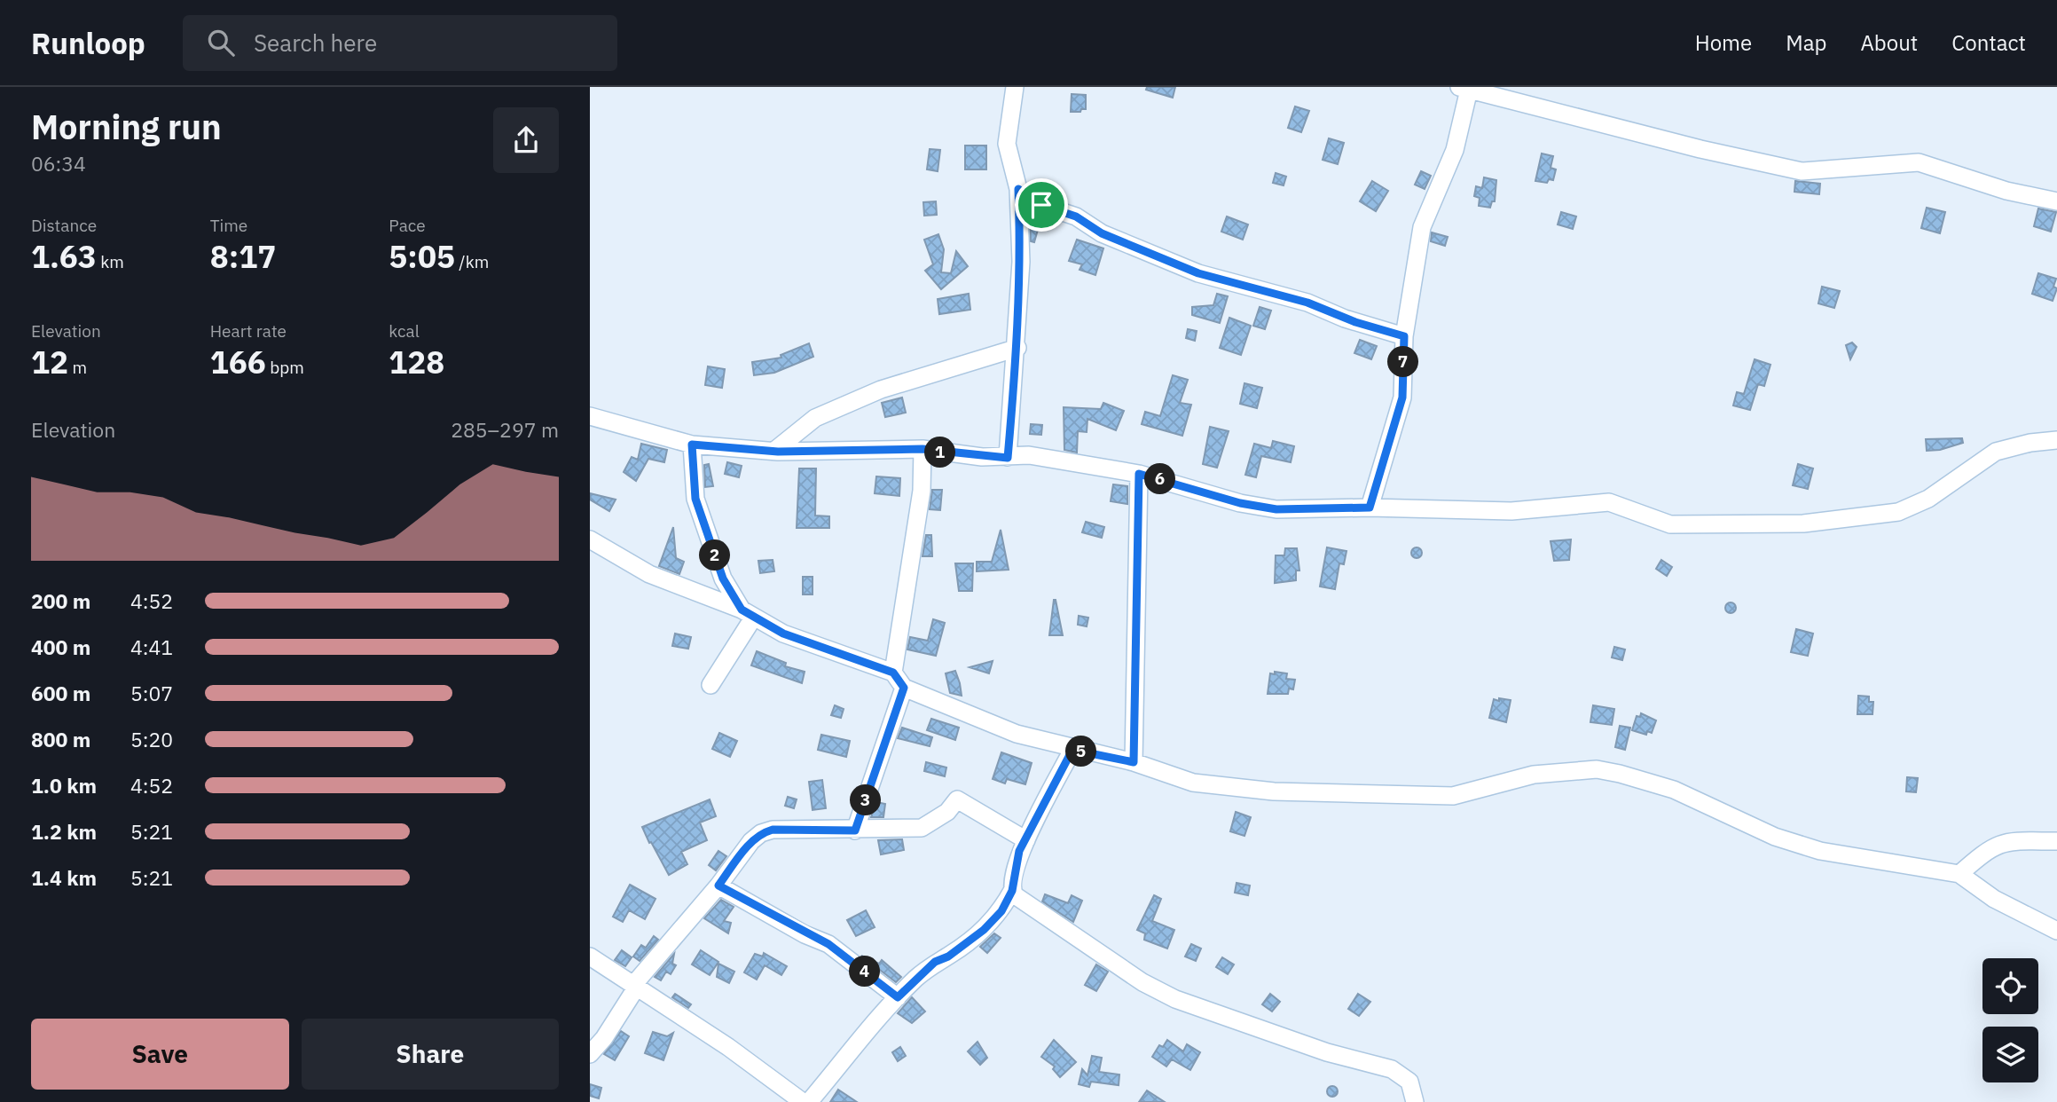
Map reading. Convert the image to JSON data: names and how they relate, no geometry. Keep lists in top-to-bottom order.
{
  "page": {
    "header": "Runloop",
    "search": "Search here",
    "nav": [
      "Home",
      "Map",
      "About",
      "Contact"
    ],
    "heading": ["Morning run", "06:34"],
    "stats": [
      ["Distance", "1.63 km"],
      ["Time", "8:17"],
      ["Pace", "5:05 /km"],
      ["Elevation", "12 m"],
      ["Heart rate", "166 bpm"],
      ["kcal", "128"]
    ],
    "pins": [
      "7",
      "1",
      "6",
      "2",
      "5",
      "3",
      "4"
    ],
    "chart": ["Elevation", "285–297 m"],
    "list": [
      {
        "name": "200 m",
        "note": "4:52"
      },
      {
        "name": "400 m",
        "note": "4:41"
      },
      {
        "name": "600 m",
        "note": "5:07"
      },
      {
        "name": "800 m",
        "note": "5:20"
      },
      {
        "name": "1.0 km",
        "note": "4:52"
      },
      {
        "name": "1.2 km",
        "note": "5:21"
      },
      {
        "name": "1.4 km",
        "note": "5:21"
      }
    ],
    "buttons": ["Save", "Share"]
  }
}
